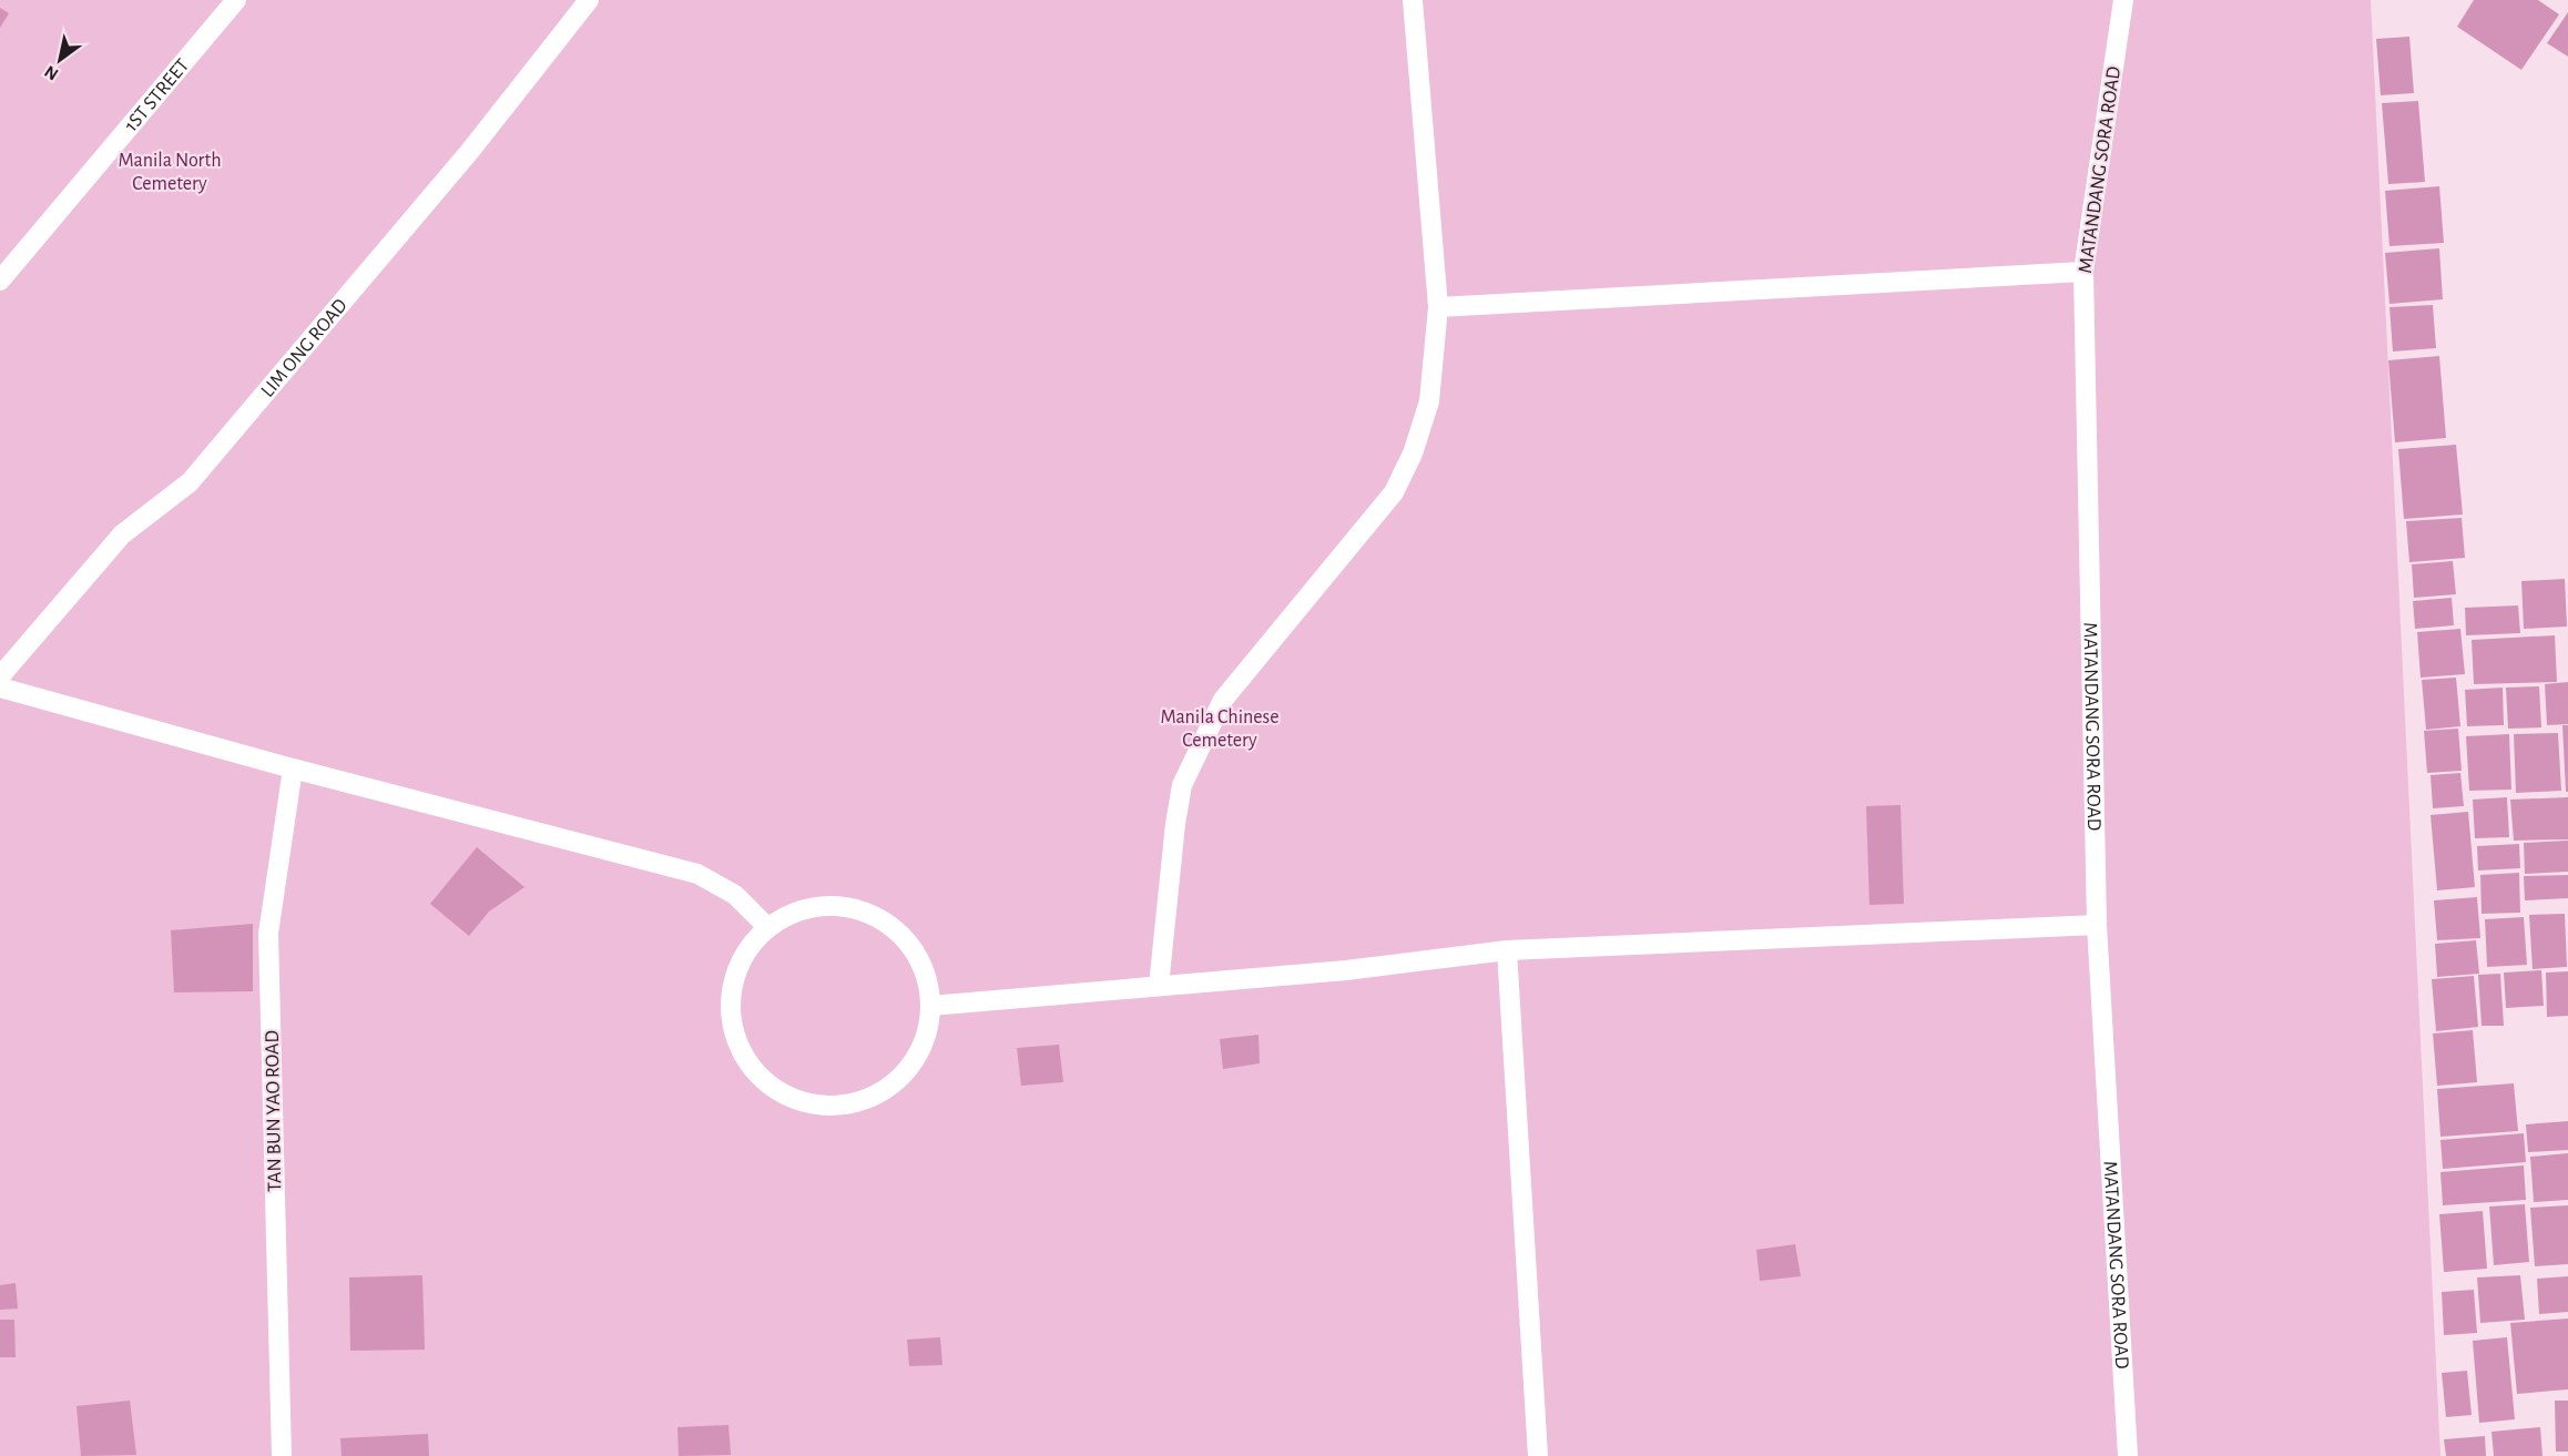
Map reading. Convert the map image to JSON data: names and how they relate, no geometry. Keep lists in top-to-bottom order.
{
  "streets": {
    "lane": [
      "1ST STREET",
      "MATANDANG SORA ROAD",
      "LIM ONG ROAD",
      "TAN BUN YAO ROAD"
    ]
  },
  "parks": ["Manila North Cemetery", "Manila Chinese Cemetery"],
  "north": "bottom left"
}
